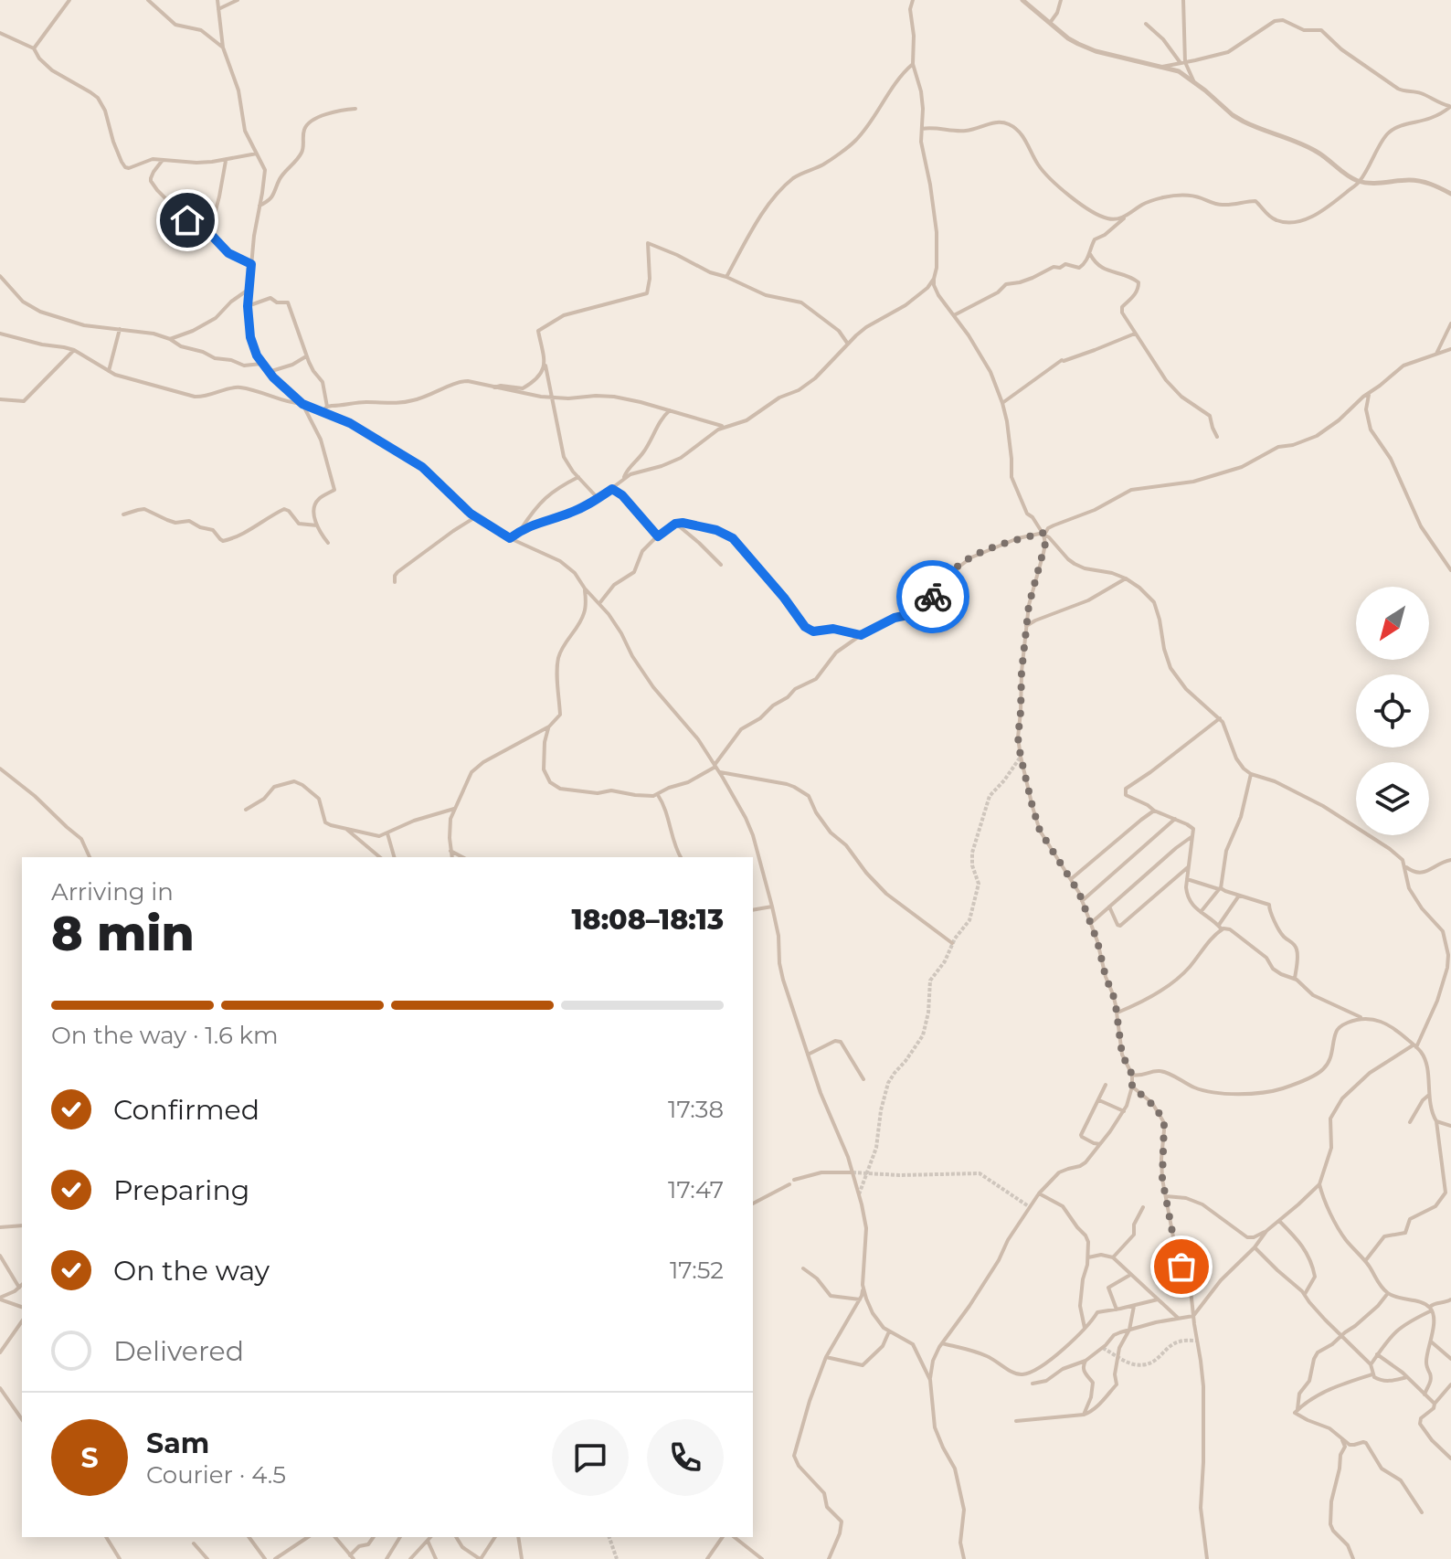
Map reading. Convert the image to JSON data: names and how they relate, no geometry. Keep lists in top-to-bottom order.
{
  "north": "bottom left",
  "page": {
    "heading": ["8 min", "Arriving in", "18:08–18:13"],
    "panel": ["Sam", "Courier · 4.5"],
    "bar": "On the way · 1.6 km",
    "list": [
      ["Confirmed", "17:38"],
      ["Preparing", "17:47"],
      ["On the way", "17:52"],
      "Delivered"
    ],
    "round": "S"
  }
}
